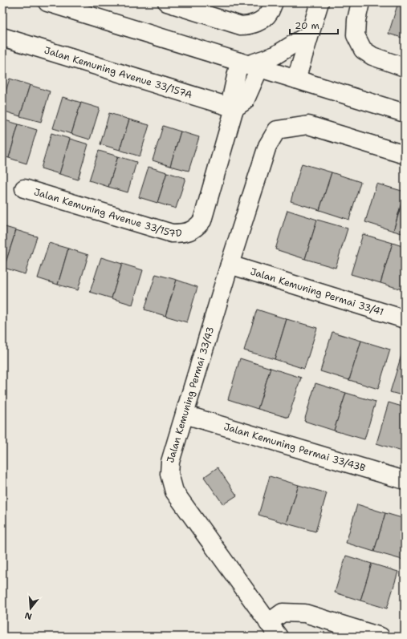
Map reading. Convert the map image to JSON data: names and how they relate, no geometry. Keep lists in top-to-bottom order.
{
  "streets": {
    "street": [
      "Jalan Kemuning Avenue 33/157A",
      "Jalan Kemuning Avenue 33/157D",
      "Jalan Kemuning Permai 33/41",
      "Jalan Kemuning Permai 33/43",
      "Jalan Kemuning Permai 33/43B"
    ]
  },
  "crossings": [
    ["Jalan Kemuning Avenue 33/157A", "Jalan Kemuning Avenue 33/157D"],
    ["Jalan Kemuning Permai 33/41", "Jalan Kemuning Permai 33/43"],
    ["Jalan Kemuning Permai 33/43", "Jalan Kemuning Permai 33/43B"]
  ],
  "scale_bar": "20 m",
  "north": "bottom"
}
